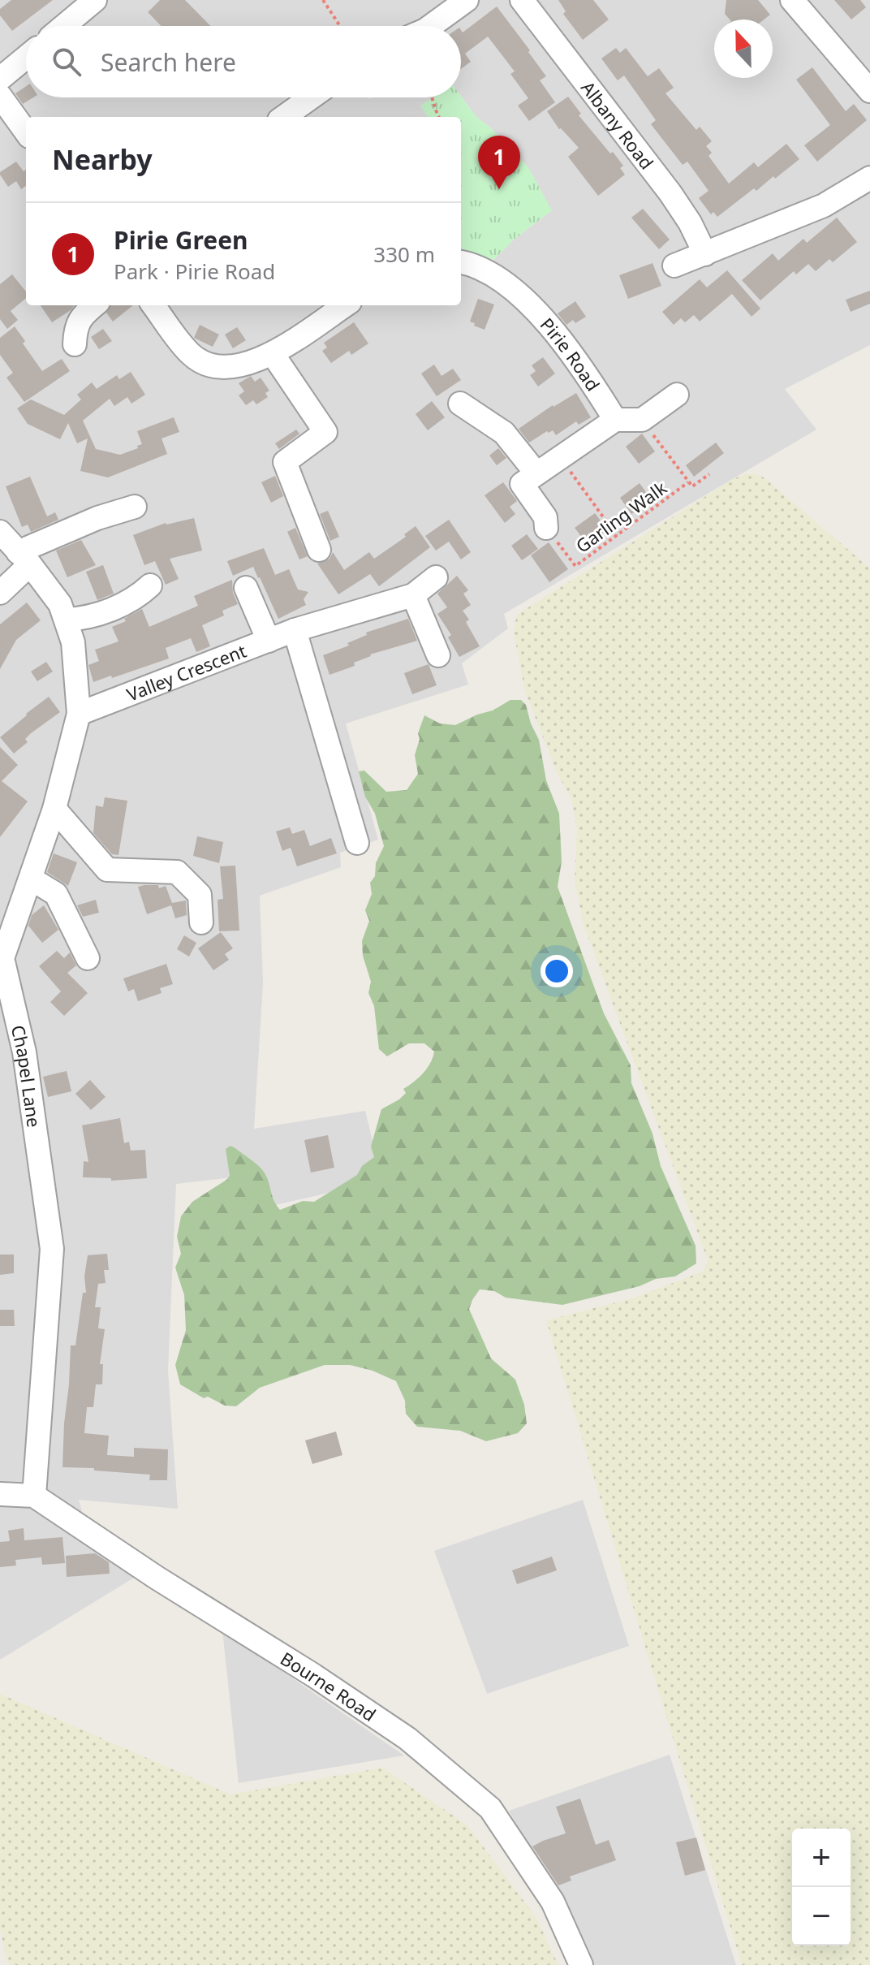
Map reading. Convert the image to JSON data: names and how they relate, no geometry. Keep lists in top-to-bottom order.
{
  "streets": {
    "street": [
      "Albany Road",
      "Pirie Road",
      "Valley Crescent",
      "Chapel Lane",
      "Bourne Road"
    ],
    "path": ["Garling Walk"]
  },
  "crossings": [
    ["Valley Crescent", "Chapel Lane"],
    ["Chapel Lane", "Bourne Road"]
  ],
  "north": "top",
  "page": {
    "search": "Search here",
    "heading": "Nearby",
    "pins": "1",
    "list": [
      {
        "mark": "1",
        "name": "Pirie Green",
        "note": "Park · Pirie Road",
        "value": "330 m"
      }
    ],
    "map_buttons": ["+", "−"]
  }
}
